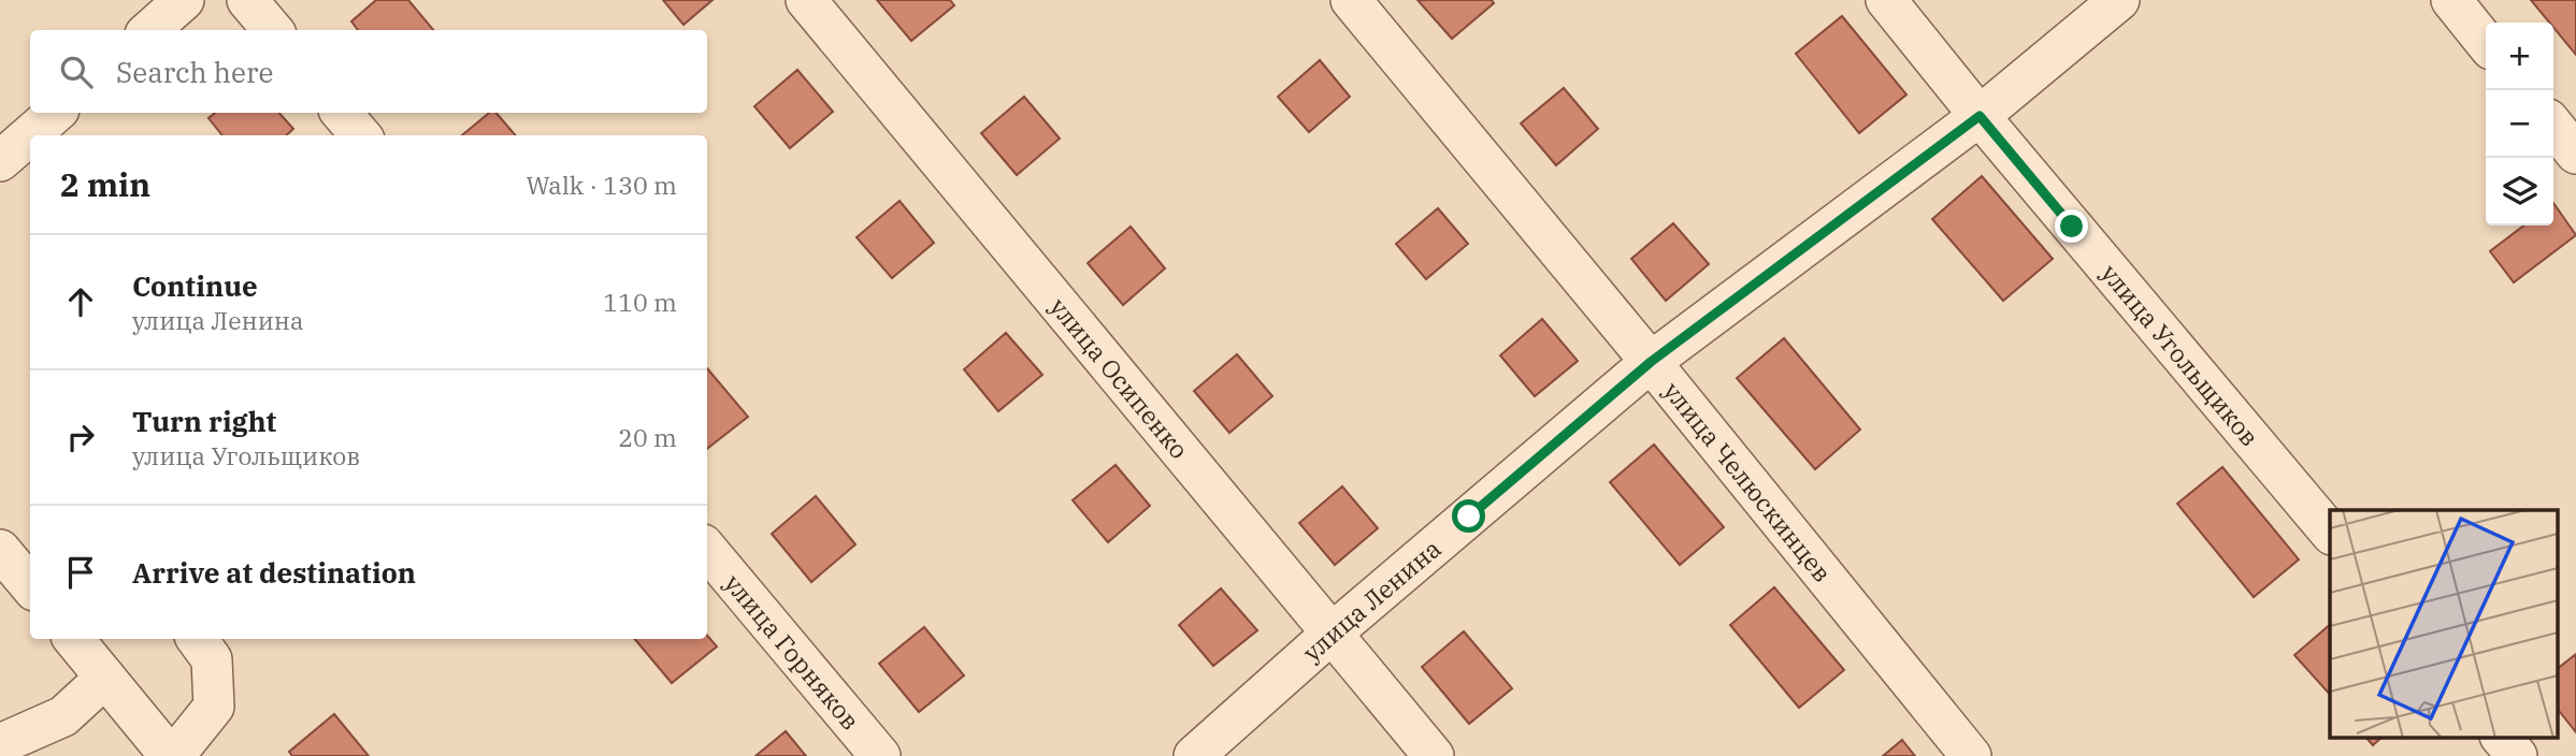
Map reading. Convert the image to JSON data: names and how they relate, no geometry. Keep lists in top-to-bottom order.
{
  "streets": {
    "street": [
      "улица Угольщиков",
      "улица Осипенко",
      "улица Челюскинцев",
      "улица Ленина",
      "улица Горняков"
    ]
  },
  "crossings": [
    ["улица Угольщиков", "улица Ленина"],
    ["улица Осипенко", "улица Ленина"],
    ["улица Челюскинцев", "улица Ленина"]
  ],
  "page": {
    "map_buttons": ["+", "−"],
    "search": "Search here",
    "heading": ["2 min", "Walk · 130 m"],
    "list": [
      ["Continue", "улица Ленина", "110 m"],
      ["Turn right", "улица Угольщиков", "20 m"],
      "Arrive at destination"
    ]
  }
}
